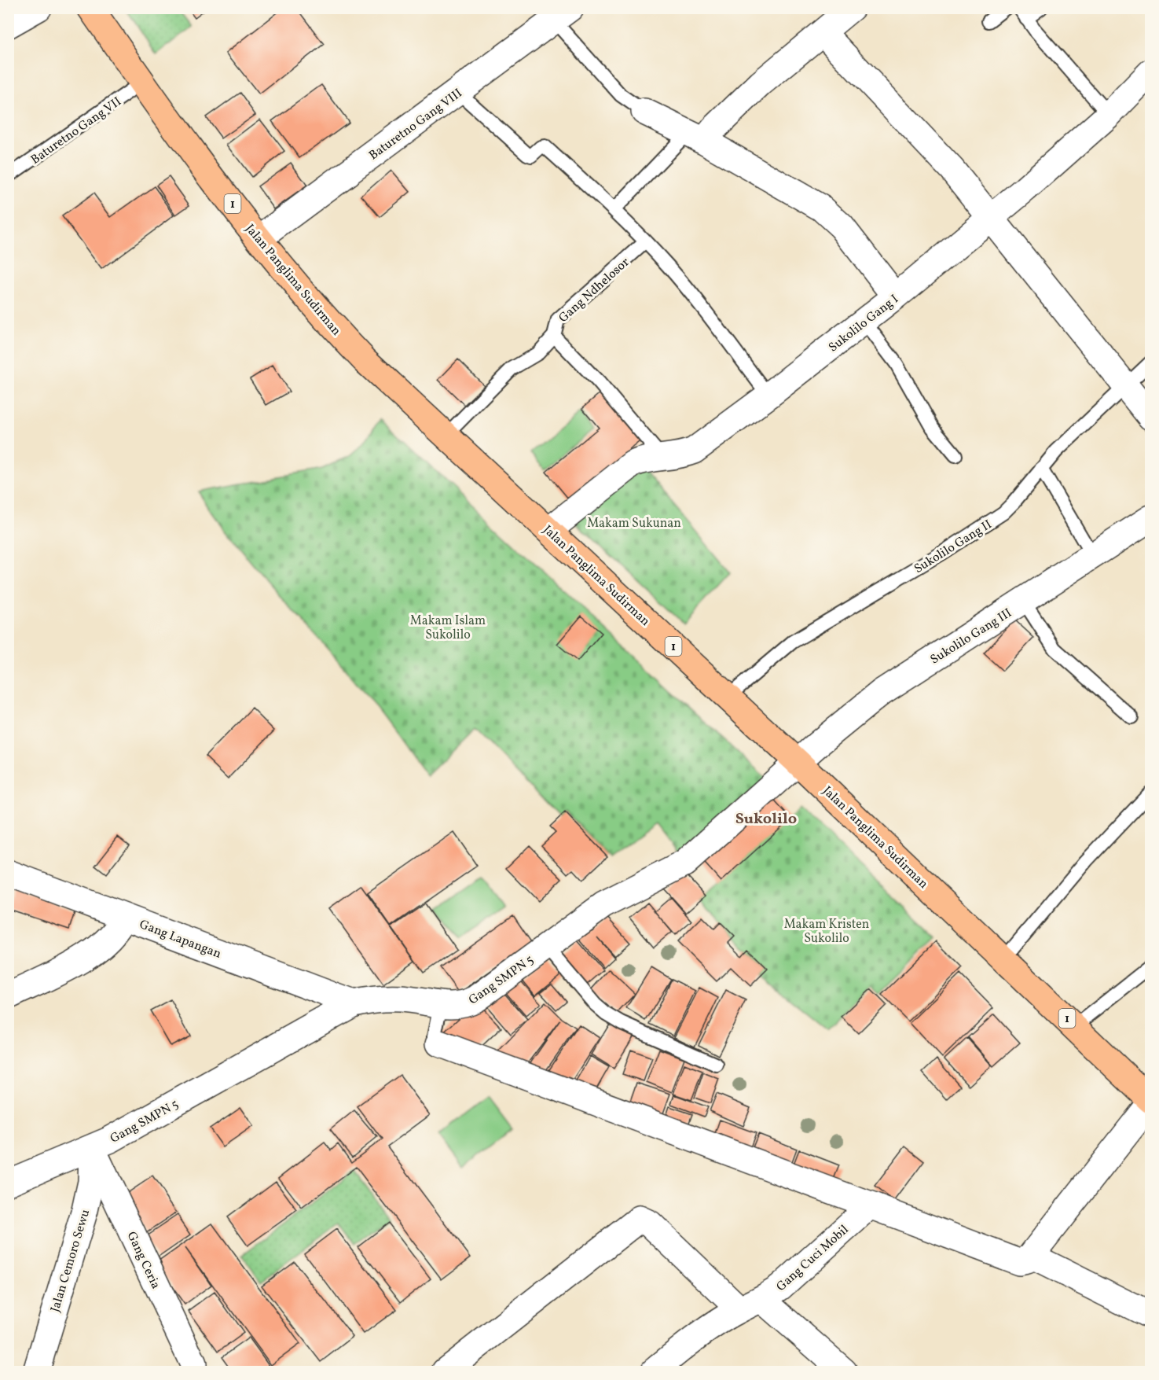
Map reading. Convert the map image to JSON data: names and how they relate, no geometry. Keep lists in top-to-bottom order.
{
  "streets": {
    "highway": ["1", "Jalan Panglima Sudirman"],
    "street": [
      "Baturetno Gang VIII",
      "Sukolilo Gang I",
      "Sukolilo Gang III",
      "Gang Lapangan",
      "Gang SMPN 5",
      "Gang Cuci Mobil",
      "Gang Ceria",
      "Jalan Cemoro Sewu"
    ],
    "lane": ["Baturetno Gang VII", "Gang Ndhelosor", "Sukolilo Gang II"]
  },
  "crossings": [
    ["Baturetno Gang VIII", "Jalan Panglima Sudirman"],
    ["Baturetno Gang VII", "Jalan Panglima Sudirman"],
    ["Jalan Panglima Sudirman", "Gang Ndhelosor"],
    ["Jalan Panglima Sudirman", "Sukolilo Gang I"],
    ["Jalan Panglima Sudirman", "Sukolilo Gang II"],
    ["Jalan Panglima Sudirman", "Sukolilo Gang III"],
    ["Jalan Panglima Sudirman", "Gang SMPN 5"],
    ["Sukolilo Gang III", "Gang SMPN 5"],
    ["Gang Lapangan", "Gang SMPN 5"],
    ["Gang SMPN 5", "Gang Ceria"],
    ["Gang SMPN 5", "Jalan Cemoro Sewu"],
    ["Gang Ceria", "Jalan Cemoro Sewu"]
  ],
  "districts": ["Sukolilo"],
  "parks": ["Makam Sukunan", "Makam Islam Sukolilo", "Makam Kristen Sukolilo"]
}
